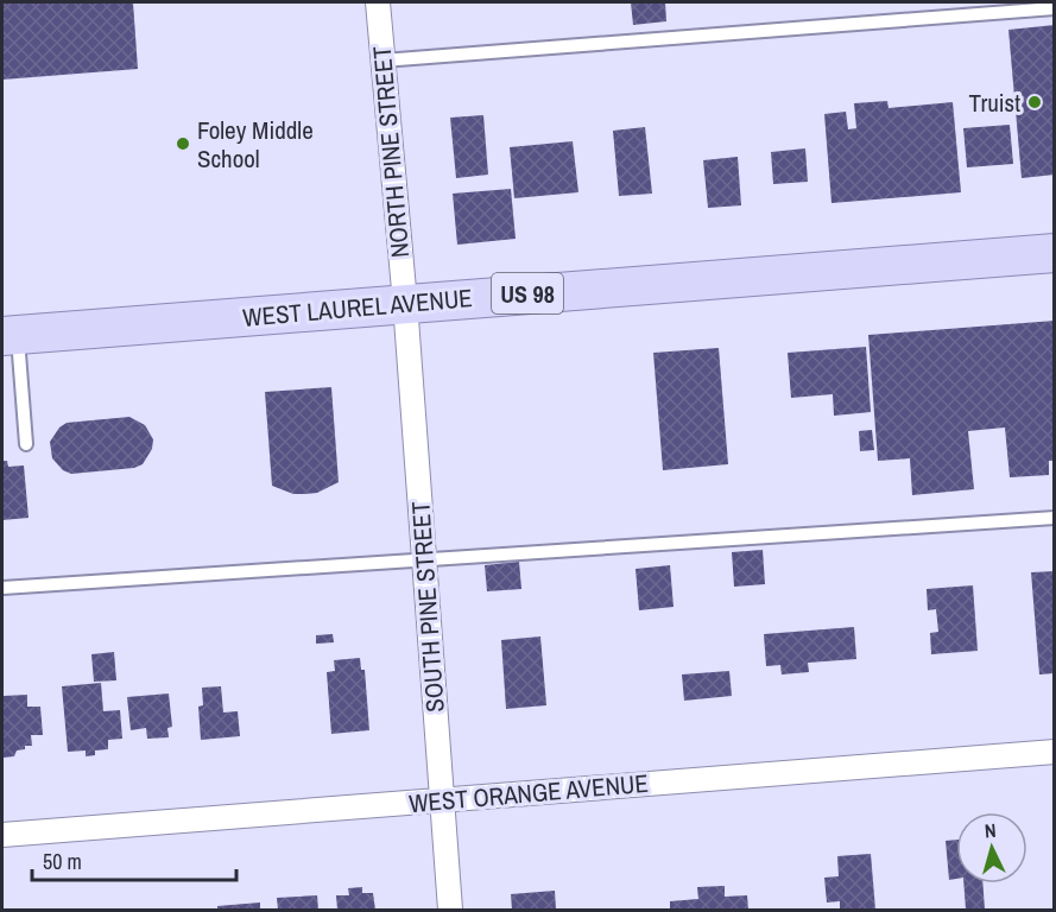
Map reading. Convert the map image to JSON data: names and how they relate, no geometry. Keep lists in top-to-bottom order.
{
  "streets": {
    "main road": ["US 98", "WEST LAUREL AVENUE"],
    "street": ["NORTH PINE STREET", "SOUTH PINE STREET", "WEST ORANGE AVENUE"]
  },
  "crossings": [
    ["NORTH PINE STREET", "WEST LAUREL AVENUE"],
    ["NORTH PINE STREET", "SOUTH PINE STREET"],
    ["WEST LAUREL AVENUE", "SOUTH PINE STREET"],
    ["SOUTH PINE STREET", "WEST ORANGE AVENUE"]
  ],
  "places": ["Truist", "Foley Middle School"],
  "scale_bar": "50 m",
  "north": "top"
}
